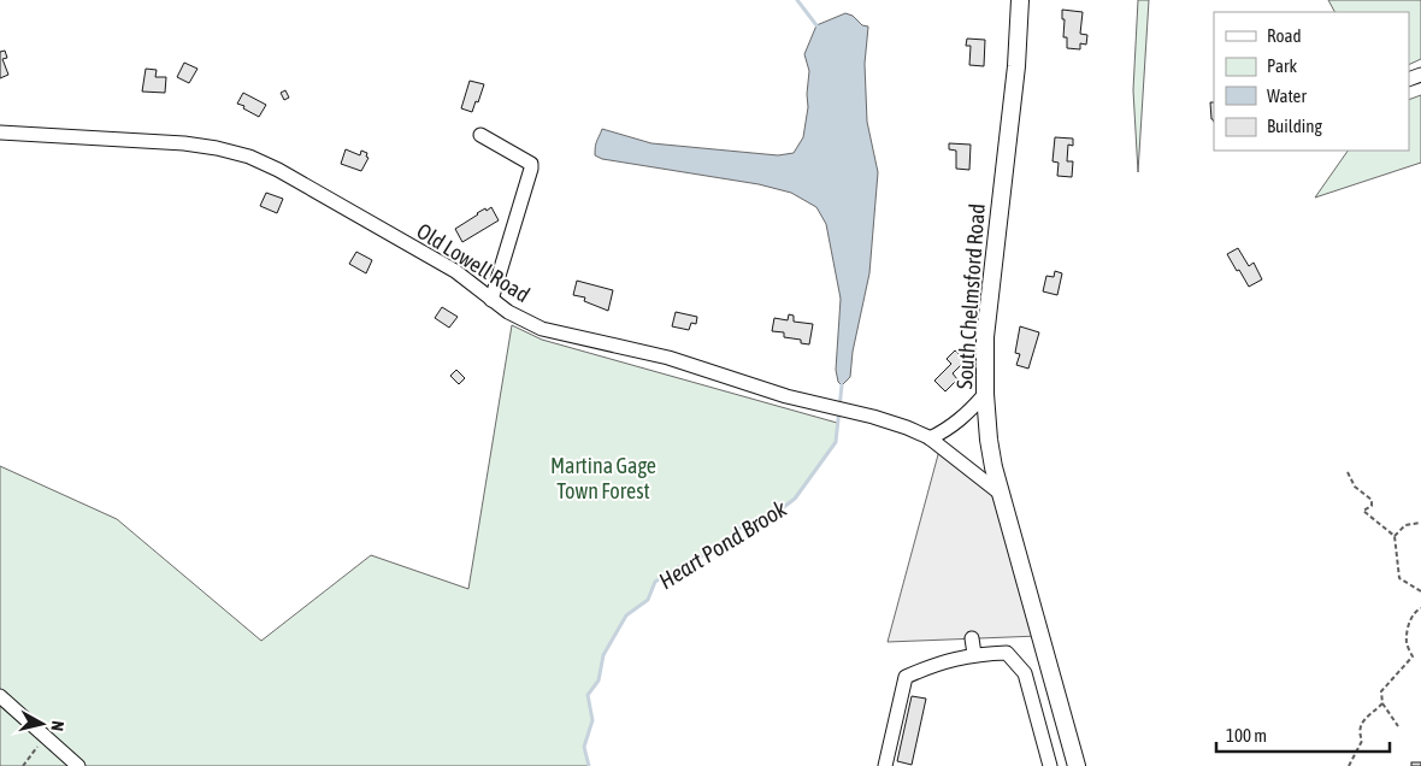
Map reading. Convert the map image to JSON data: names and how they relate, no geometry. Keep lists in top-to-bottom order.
{
  "streets": {
    "main road": ["South Chelmsford Road"],
    "street": ["Old Lowell Road"]
  },
  "crossings": [
    ["Old Lowell Road", "South Chelmsford Road"]
  ],
  "water": ["Heart Pond Brook"],
  "parks": ["Martina Gage Town Forest"],
  "legend": [
    "Road",
    "Park",
    "Water",
    "Building"
  ],
  "scale_bar": "100 m",
  "north": "right"
}
